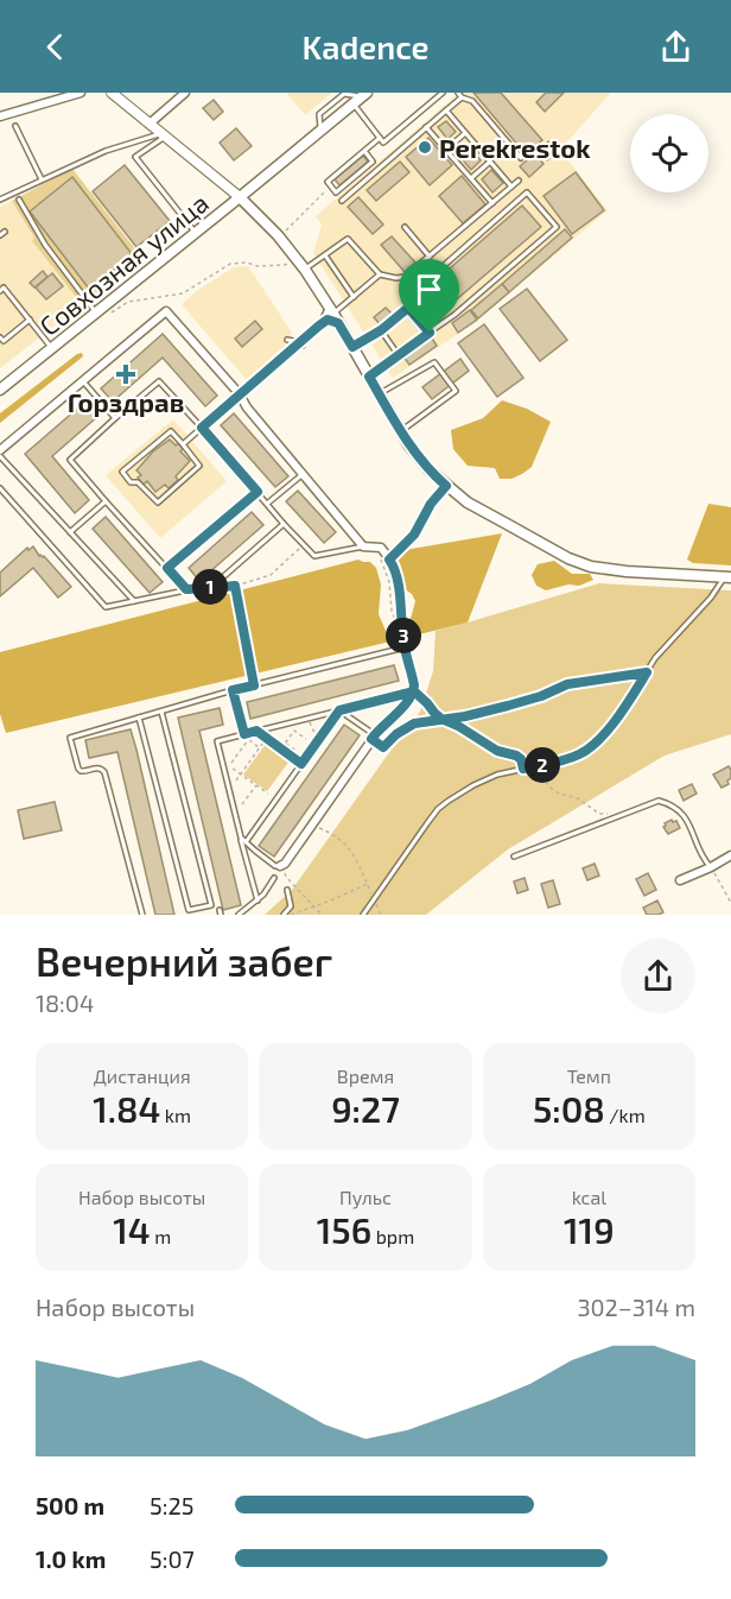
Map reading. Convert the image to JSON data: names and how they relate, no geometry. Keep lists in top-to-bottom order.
{
  "streets": {
    "main road": ["Совхозная улица"]
  },
  "places": {
    "other": ["Perekrestok"],
    "health": ["Горздрав"]
  },
  "page": {
    "header": "Kadence",
    "pins": ["1", "3", "2"],
    "heading": ["Вечерний забег", "18:04"],
    "stats": [
      ["Дистанция", "1.84 km"],
      ["Время", "9:27"],
      ["Темп", "5:08 /km"],
      ["Набор высоты", "14 m"],
      ["Пульс", "156 bpm"],
      ["kcal", "119"]
    ],
    "chart": ["Набор высоты", "302–314 m"],
    "list": [
      {
        "name": "500 m",
        "note": "5:25"
      },
      {
        "name": "1.0 km",
        "note": "5:07"
      }
    ]
  }
}
